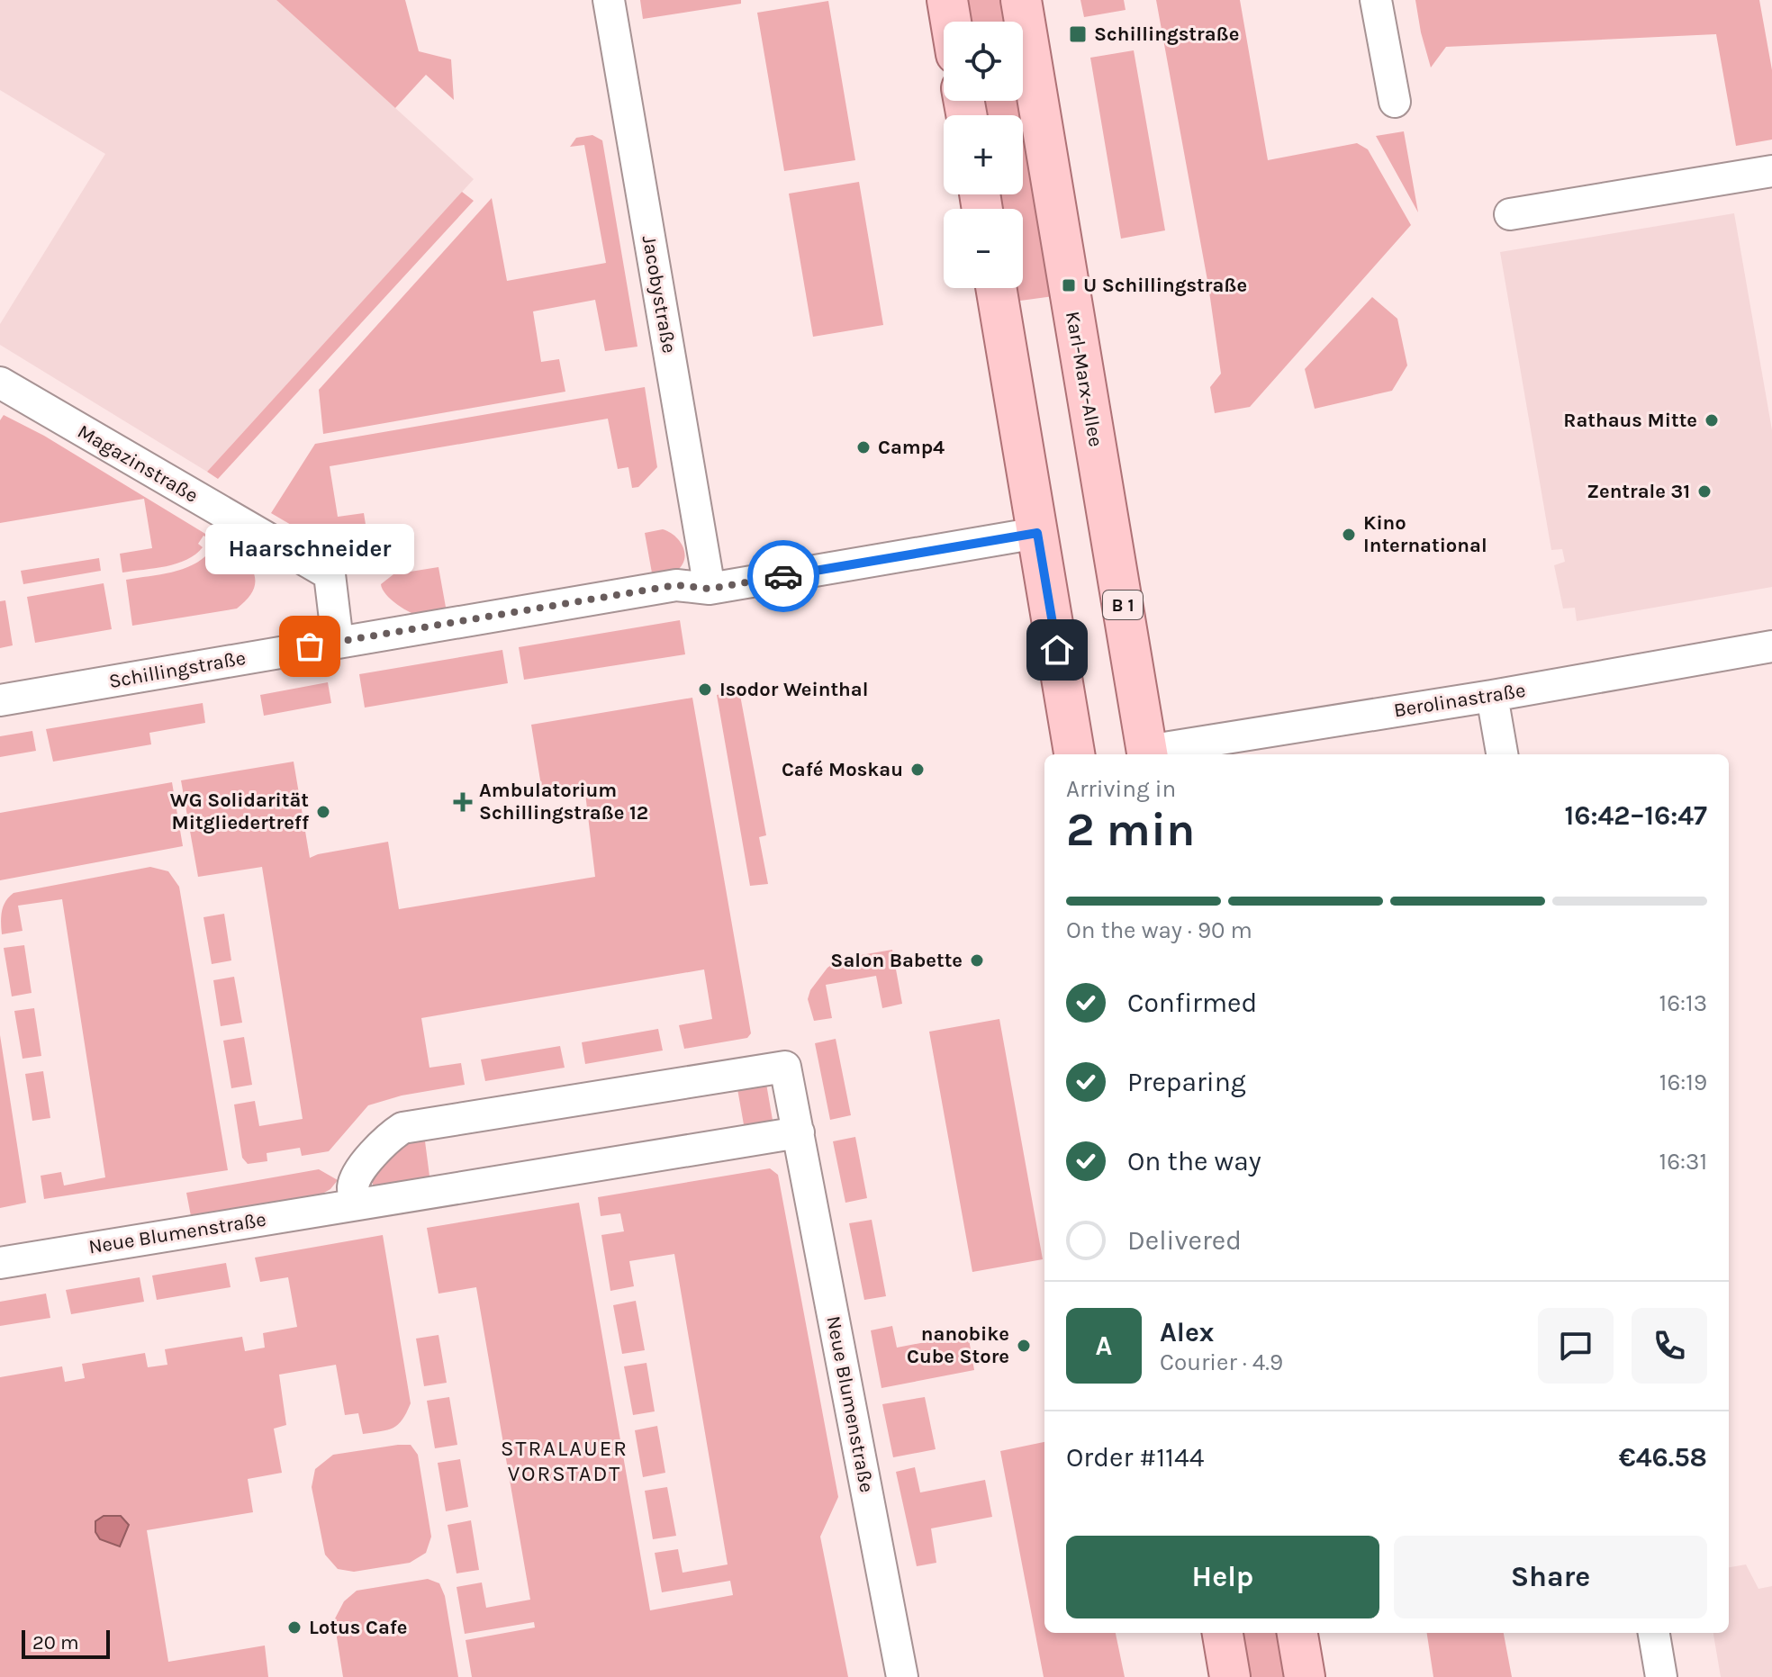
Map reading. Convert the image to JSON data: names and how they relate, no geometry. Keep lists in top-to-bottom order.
{
  "streets": {
    "main road": ["Karl-Marx-Allee", "B 1"],
    "street": [
      "Jacobystraße",
      "Magazinstraße",
      "Schillingstraße",
      "Berolinastraße",
      "Neue Blumenstraße"
    ]
  },
  "crossings": [
    ["Jacobystraße", "Schillingstraße"],
    ["Karl-Marx-Allee", "Berolinastraße"],
    ["Magazinstraße", "Schillingstraße"]
  ],
  "districts": ["STRALAUER VORSTADT"],
  "places": {
    "transit": ["Schillingstraße", "U Schillingstraße"],
    "other": [
      "Rathaus Mitte",
      "Camp4",
      "Zentrale 31",
      "Kino International",
      "Haarschneider",
      "Isodor Weinthal",
      "Café Moskau",
      "WG Solidarität Mitgliedertreff",
      "Salon Babette",
      "nanobike Cube Store",
      "Lotus Cafe"
    ],
    "health": ["Ambulatorium Schillingstraße 12"]
  },
  "scale_bar": "20 m",
  "page": {
    "map_buttons": ["+", "−"],
    "bubble": "Haarschneider",
    "heading": ["2 min", "Arriving in", "16:42–16:47"],
    "panel": [
      "Alex",
      "Courier · 4.9",
      "Order #1144",
      "€46.58"
    ],
    "bar": "On the way · 90 m",
    "list": [
      ["Confirmed", "16:13"],
      ["Preparing", "16:19"],
      ["On the way", "16:31"],
      "Delivered"
    ],
    "round": "A",
    "buttons": ["Help", "Share"],
    "scale": "20 m"
  }
}
